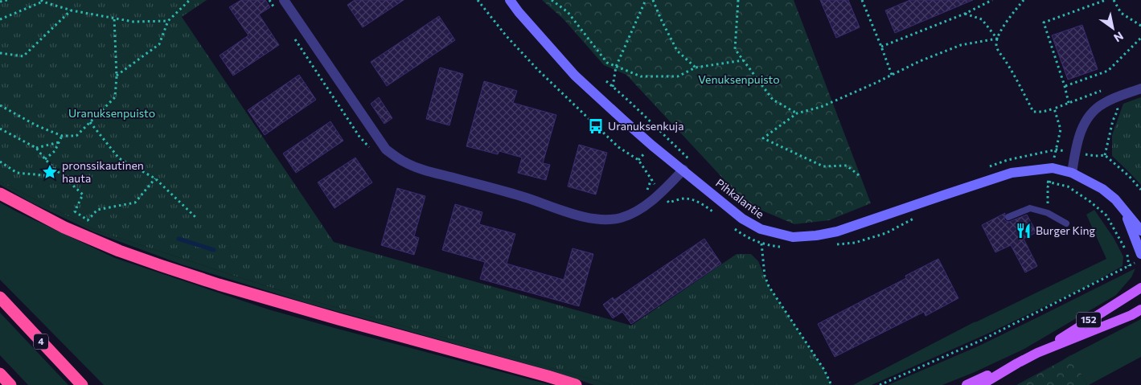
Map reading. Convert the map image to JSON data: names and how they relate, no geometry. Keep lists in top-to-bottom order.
{
  "streets": {
    "highway": ["4"],
    "main road": ["152"],
    "street": ["Pihkalantie"]
  },
  "parks": ["Venuksenpuisto", "Uranuksenpuisto"],
  "places": {
    "bus stop": ["Uranuksenkuja"],
    "place": ["pronssikautinen hauta"],
    "restaurant": ["Burger King"]
  },
  "north": "bottom right"
}
